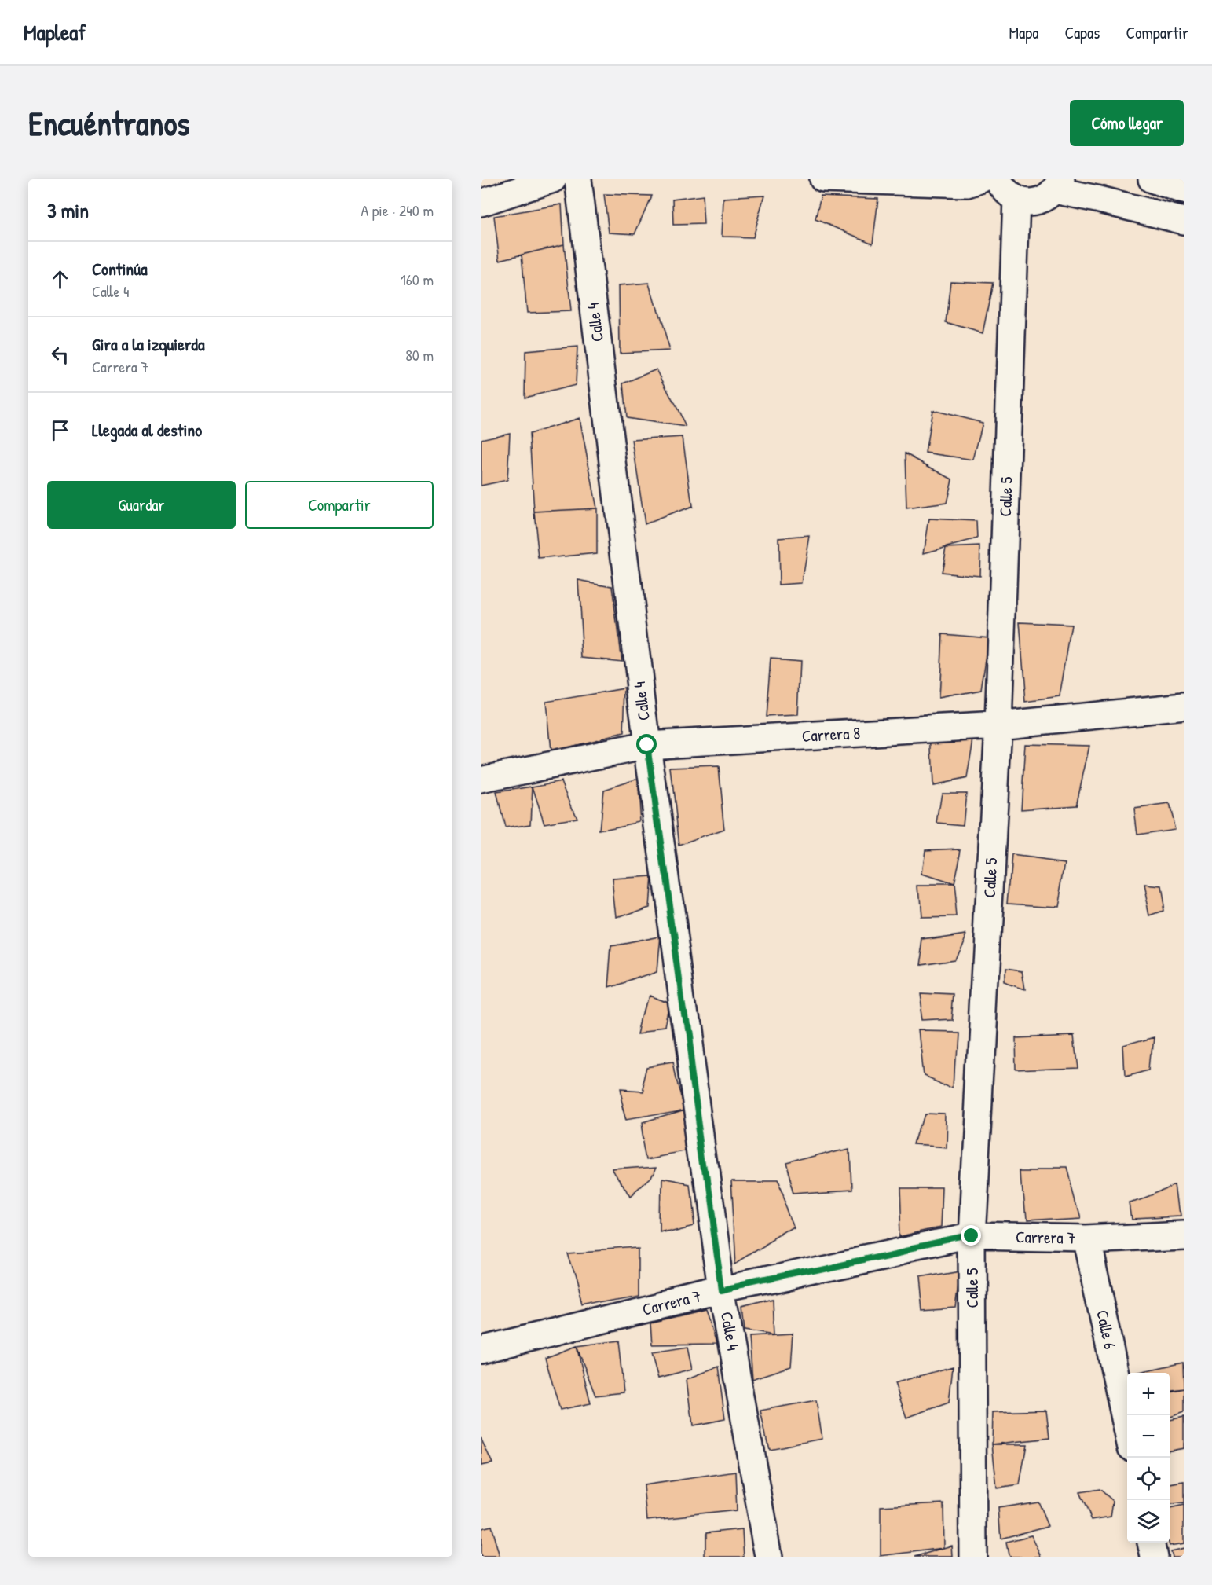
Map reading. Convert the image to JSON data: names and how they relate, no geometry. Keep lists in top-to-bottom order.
{
  "streets": {
    "street": [
      "Calle 4",
      "Calle 5",
      "Carrera 8",
      "Carrera 7",
      "Calle 6"
    ]
  },
  "crossings": [
    ["Calle 4", "Carrera 8"],
    ["Calle 4", "Carrera 7"],
    ["Calle 5", "Carrera 8"],
    ["Calle 5", "Carrera 7"],
    ["Carrera 7", "Calle 6"]
  ],
  "page": {
    "header": "Mapleaf",
    "nav": ["Mapa", "Capas", "Compartir"],
    "buttons": [
      "Cómo llegar",
      ["Guardar", "Compartir"]
    ],
    "title": "Encuéntranos",
    "heading": ["3 min", "A pie · 240 m"],
    "list": [
      ["Continúa", "Calle 4", "160 m"],
      ["Gira a la izquierda", "Carrera 7", "80 m"],
      "Llegada al destino"
    ],
    "map_buttons": ["+", "−"]
  }
}
